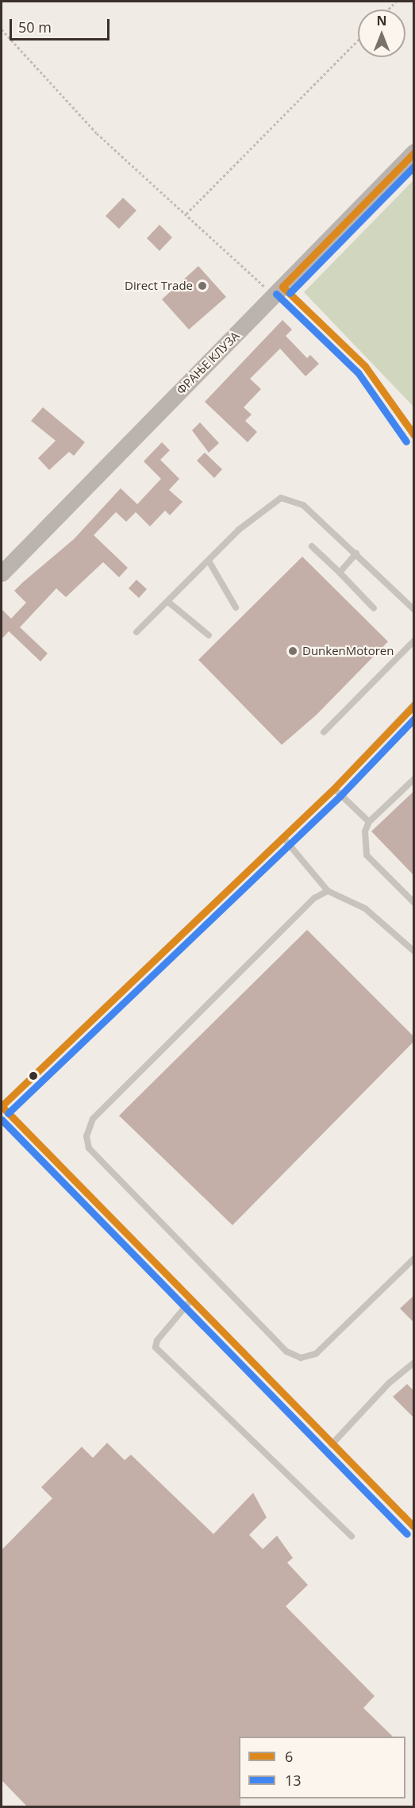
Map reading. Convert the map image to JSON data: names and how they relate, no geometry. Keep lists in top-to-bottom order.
{
  "streets": {
    "main road": ["ФРАЊЕ КЛУЗА"]
  },
  "places": ["Direct Trade", "DunkenMotoren"],
  "lines": ["transit line 6", "transit line 13"],
  "legend": ["6", "13"],
  "scale_bar": "50 m",
  "north": "top"
}
